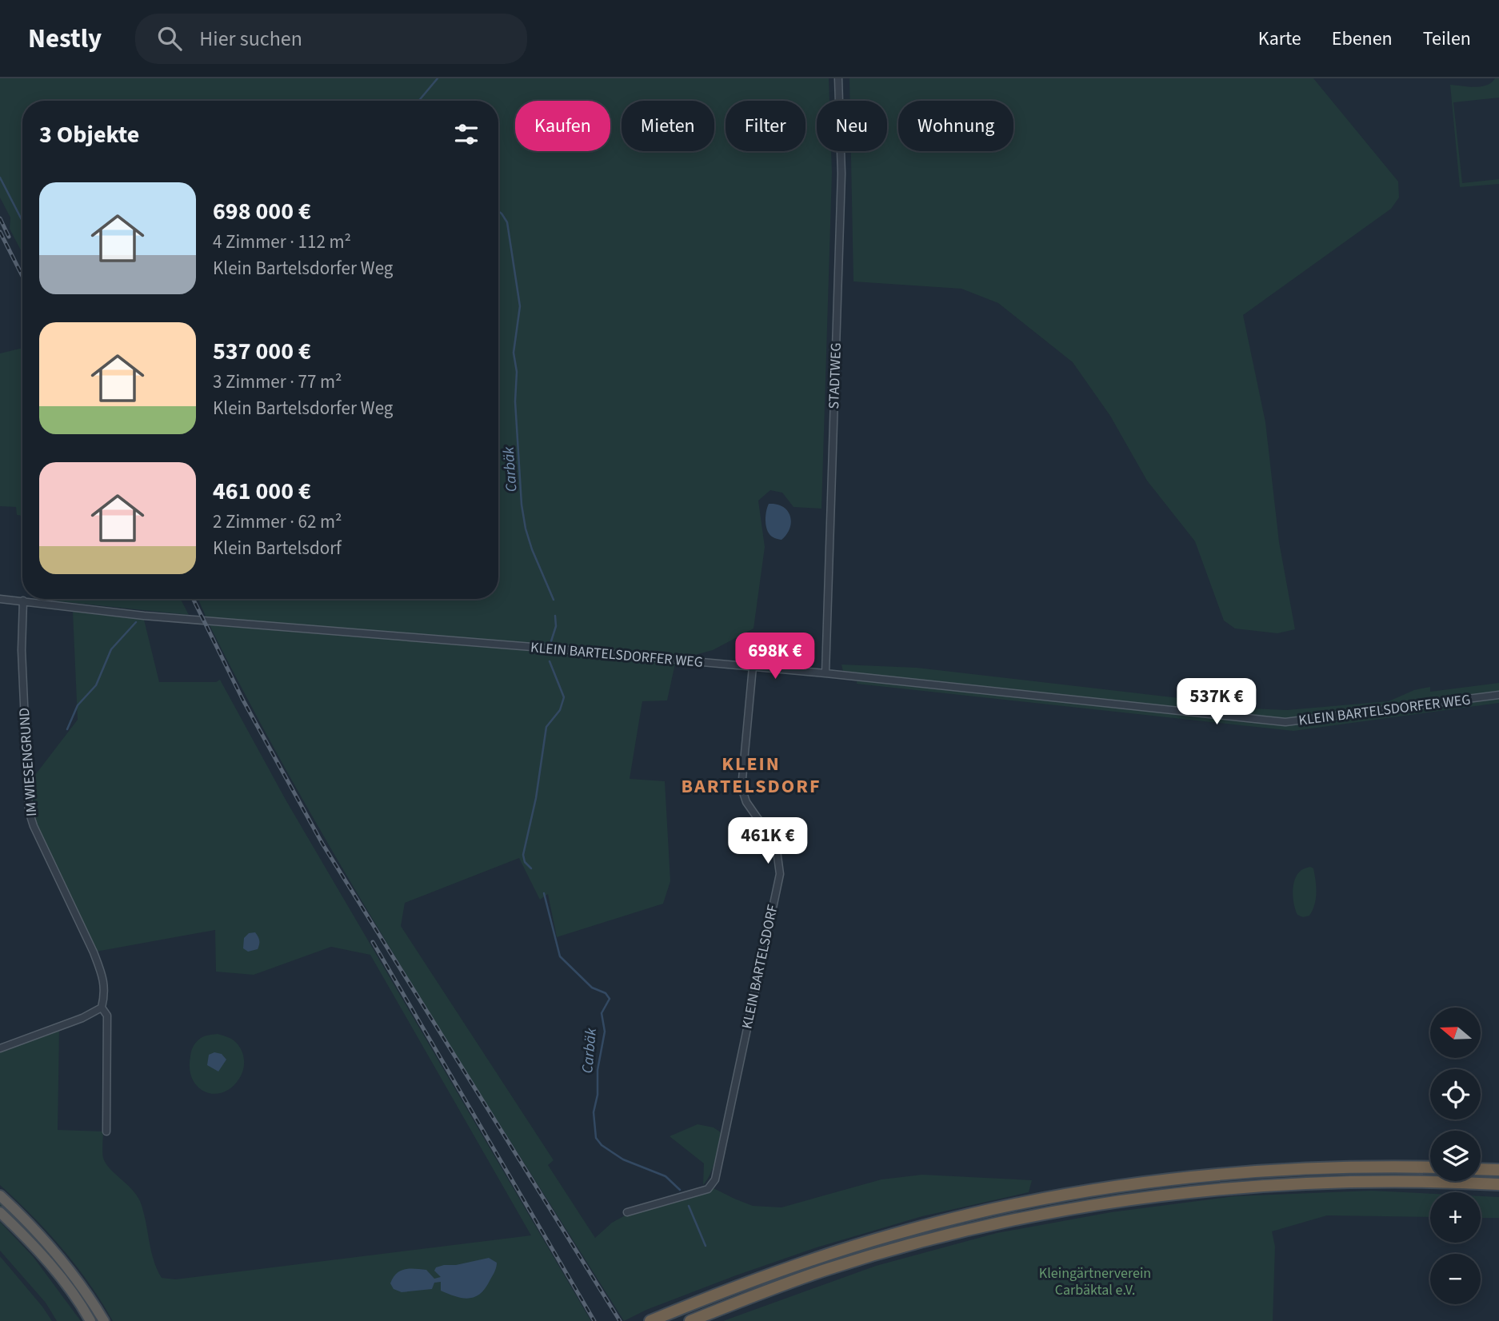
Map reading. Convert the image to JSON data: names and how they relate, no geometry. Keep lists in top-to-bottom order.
{
  "streets": {
    "street": [
      "STADTWEG",
      "KLEIN BARTELSDORFER WEG",
      "IM WIESENGRUND",
      "KLEIN BARTELSDORF"
    ]
  },
  "crossings": [
    ["STADTWEG", "KLEIN BARTELSDORFER WEG"],
    ["KLEIN BARTELSDORFER WEG", "IM WIESENGRUND"],
    ["KLEIN BARTELSDORFER WEG", "KLEIN BARTELSDORF"]
  ],
  "districts": ["KLEIN BARTELSDORF"],
  "water": ["Carbäk"],
  "parks": ["Kleingärtnerverein Carbäktal e.V."],
  "north": "left",
  "page": {
    "header": "Nestly",
    "search": "Hier suchen",
    "nav": ["Karte", "Ebenen", "Teilen"],
    "chip": [
      "Kaufen",
      "Mieten",
      "Filter",
      "Neu",
      "Wohnung"
    ],
    "heading": "3 Objekte",
    "list": [
      {
        "name": "698 000 €",
        "note": "4 Zimmer · 112 m² · Klein Bartelsdorfer Weg"
      },
      {
        "name": "537 000 €",
        "note": "3 Zimmer · 77 m² · Klein Bartelsdorfer Weg"
      },
      {
        "name": "461 000 €",
        "note": "2 Zimmer · 62 m² · Klein Bartelsdorf"
      }
    ],
    "price": ["698K €", "537K €", "461K €"],
    "map_buttons": ["+", "−"]
  }
}
